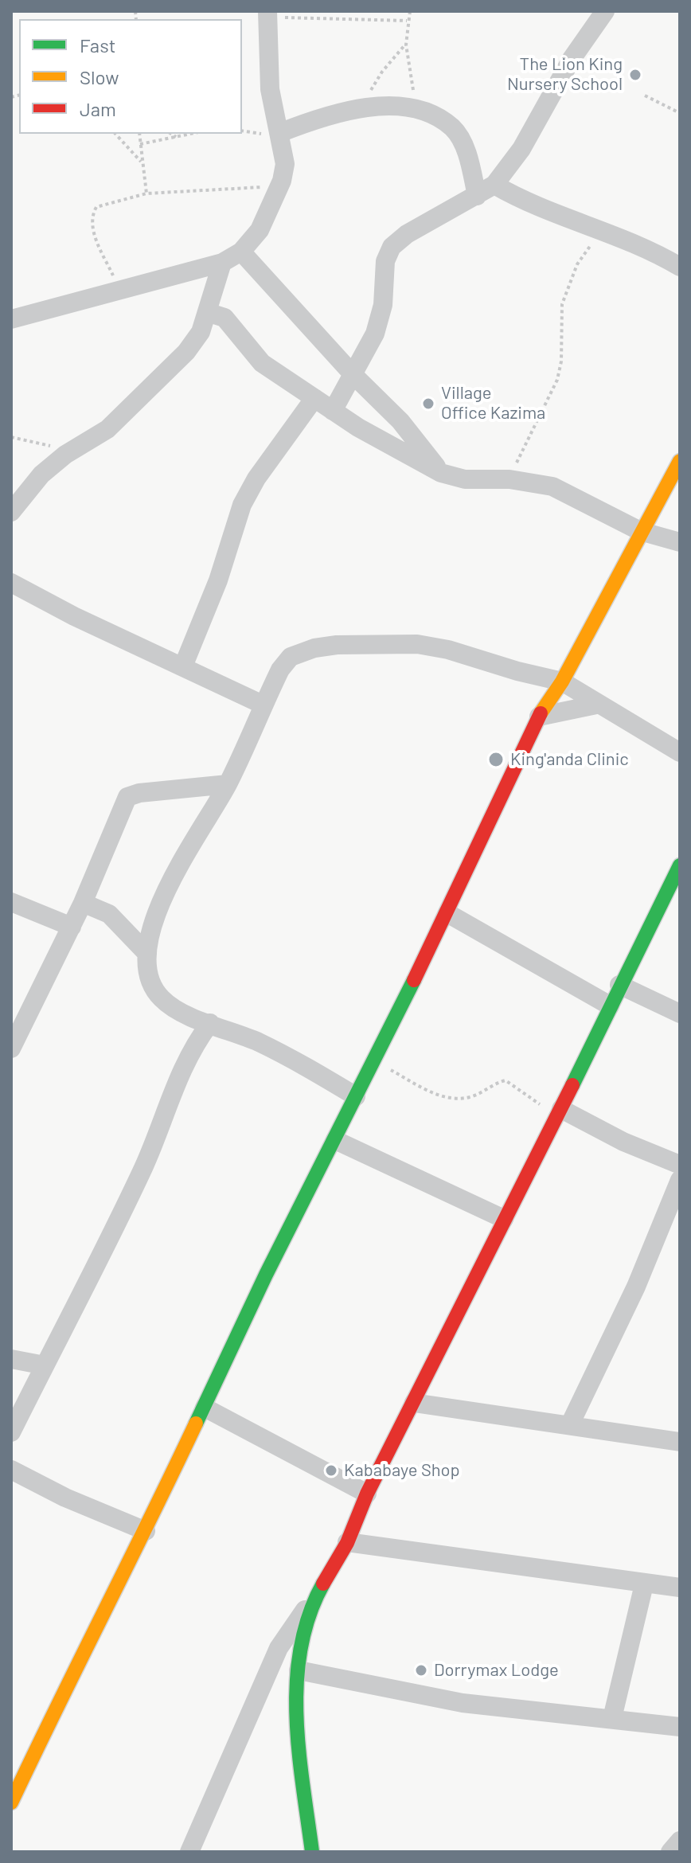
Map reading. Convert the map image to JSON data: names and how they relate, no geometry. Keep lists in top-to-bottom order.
{
  "places": [
    "The Lion King Nursery School",
    "Village Office Kazima",
    "King'anda Clinic",
    "Kababaye Shop",
    "Dorrymax Lodge"
  ],
  "legend": ["Fast", "Slow", "Jam"]
}
